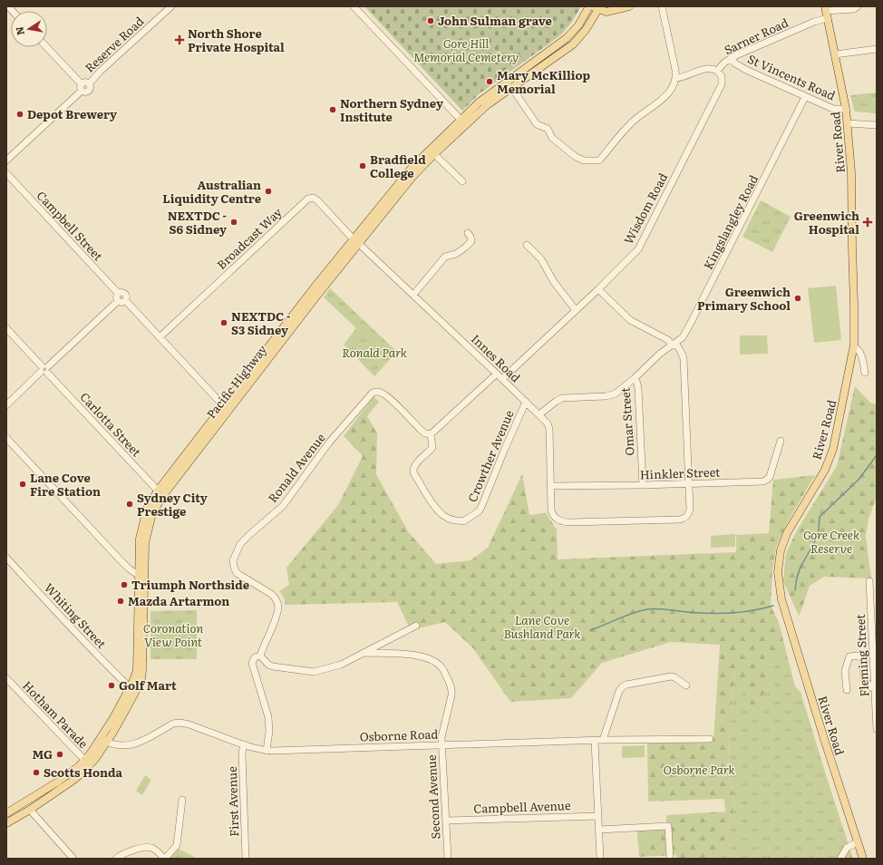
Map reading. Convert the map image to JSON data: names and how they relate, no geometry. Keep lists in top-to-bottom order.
{
  "streets": {
    "main road": ["River Road", "Pacific Highway"],
    "street": [
      "Sarner Road",
      "Reserve Road",
      "St Vincents Road",
      "Wisdom Road",
      "Kingslangley Road",
      "Campbell Street",
      "Broadcast Way",
      "Innes Road",
      "Omar Street",
      "Carlotta Street",
      "Crowther Avenue",
      "Ronald Avenue",
      "Hinkler Street",
      "Whiting Street",
      "Fleming Street",
      "Hotham Parade",
      "Osborne Road",
      "Second Avenue",
      "First Avenue",
      "Campbell Avenue"
    ]
  },
  "crossings": [
    ["Sarner Road", "St Vincents Road"],
    ["Sarner Road", "River Road"],
    ["Sarner Road", "Wisdom Road"],
    ["St Vincents Road", "River Road"],
    ["St Vincents Road", "Kingslangley Road"],
    ["Wisdom Road", "Innes Road"],
    ["Kingslangley Road", "Innes Road"],
    ["Kingslangley Road", "Omar Street"],
    ["Broadcast Way", "Innes Road"],
    ["Broadcast Way", "Pacific Highway"],
    ["Innes Road", "Pacific Highway"],
    ["Innes Road", "Crowther Avenue"],
    ["Innes Road", "Hinkler Street"],
    ["Pacific Highway", "Carlotta Street"],
    ["Pacific Highway", "Whiting Street"],
    ["Pacific Highway", "Hotham Parade"],
    ["Pacific Highway", "Osborne Road"],
    ["Omar Street", "Hinkler Street"],
    ["Crowther Avenue", "Ronald Avenue"],
    ["Ronald Avenue", "Osborne Road"],
    ["Osborne Road", "Second Avenue"],
    ["Osborne Road", "First Avenue"],
    ["Second Avenue", "Campbell Avenue"]
  ],
  "parks": [
    "Gore Hill Memorial Cemetery",
    "Ronald Park",
    "Gore Creek Reserve",
    "Lane Cove Bushland Park",
    "Coronation View Point",
    "Osborne Park"
  ],
  "places": {
    "other": [
      "John Sulman grave",
      "Mary McKilliop Memorial",
      "Northern Sydney Institute",
      "Depot Brewery",
      "Bradfield College",
      "Australian Liquidity Centre",
      "NEXTDC - S6 Sidney",
      "Greenwich Primary School",
      "NEXTDC - S3 Sidney",
      "Lane Cove Fire Station",
      "Sydney City Prestige",
      "Triumph Northside",
      "Mazda Artarmon",
      "Golf Mart",
      "MG",
      "Scotts Honda"
    ],
    "health": ["North Shore Private Hospital", "Greenwich Hospital"]
  },
  "north": "left"
}
